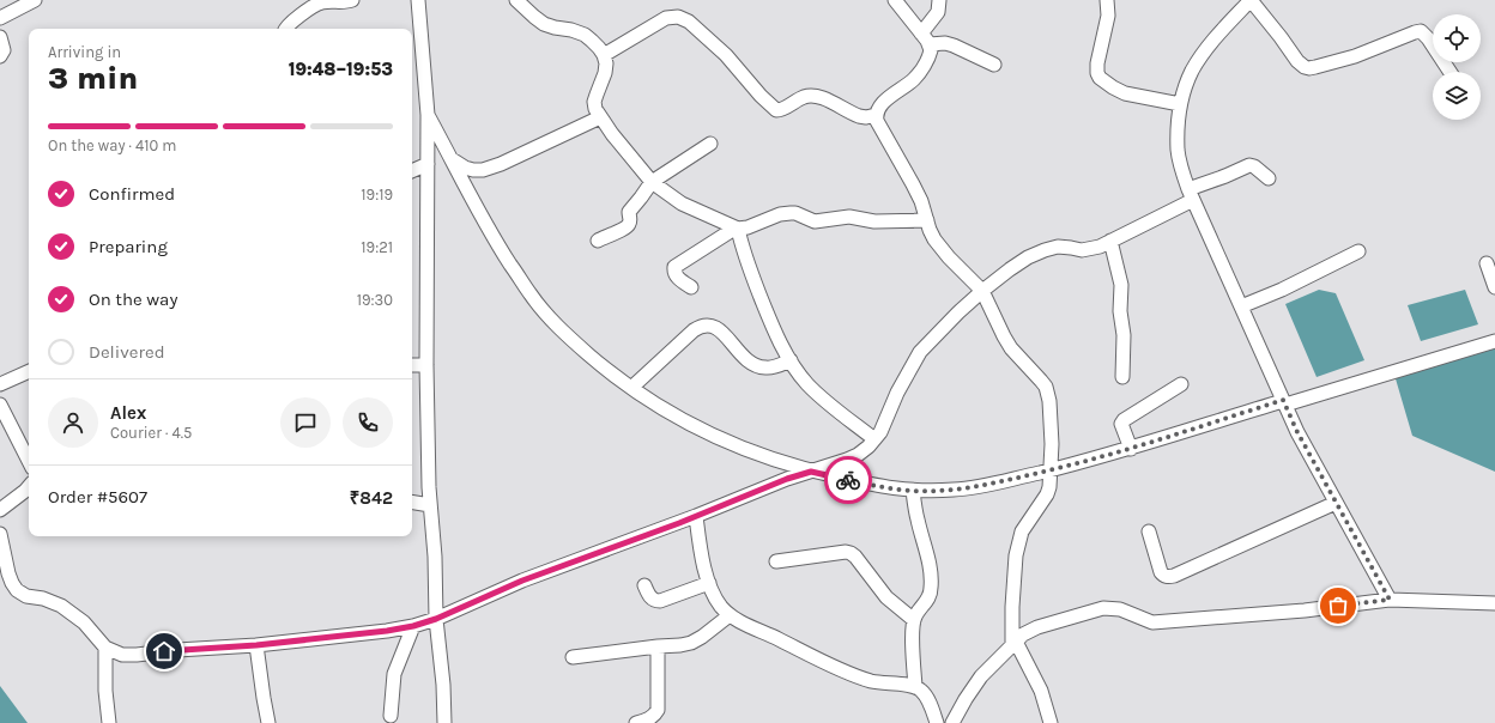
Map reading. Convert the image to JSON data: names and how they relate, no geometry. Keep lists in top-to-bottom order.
{
  "page": {
    "heading": ["3 min", "Arriving in", "19:48–19:53"],
    "panel": [
      "Alex",
      "Courier · 4.5",
      "Order #5607",
      "₹842"
    ],
    "bar": "On the way · 410 m",
    "list": [
      ["Confirmed", "19:19"],
      ["Preparing", "19:21"],
      ["On the way", "19:30"],
      "Delivered"
    ]
  }
}
